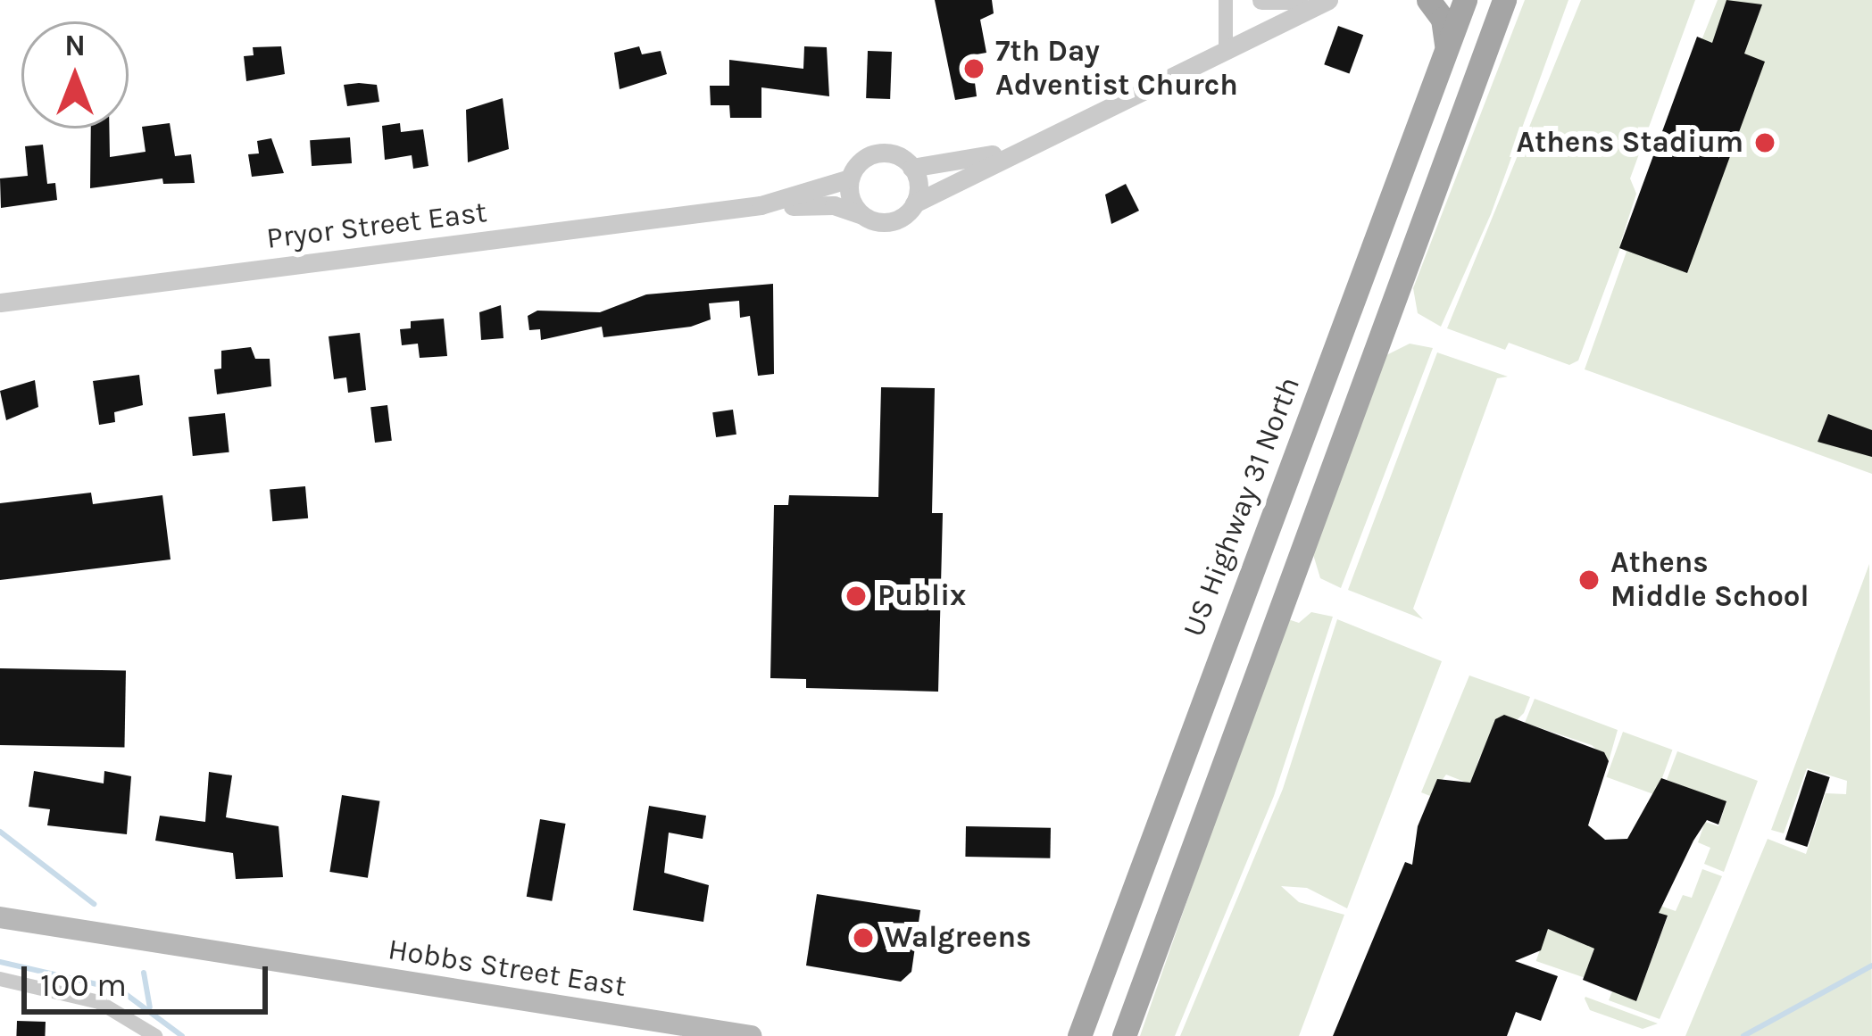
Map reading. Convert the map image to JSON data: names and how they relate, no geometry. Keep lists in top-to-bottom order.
{
  "streets": {
    "main road": ["US Highway 31 North", "Hobbs Street East"],
    "street": ["Pryor Street East"]
  },
  "places": [
    "7th Day Adventist Church",
    "Athens Stadium",
    "Athens Middle School",
    "Publix",
    "Walgreens"
  ],
  "scale_bar": "100 m",
  "north": "top"
}
